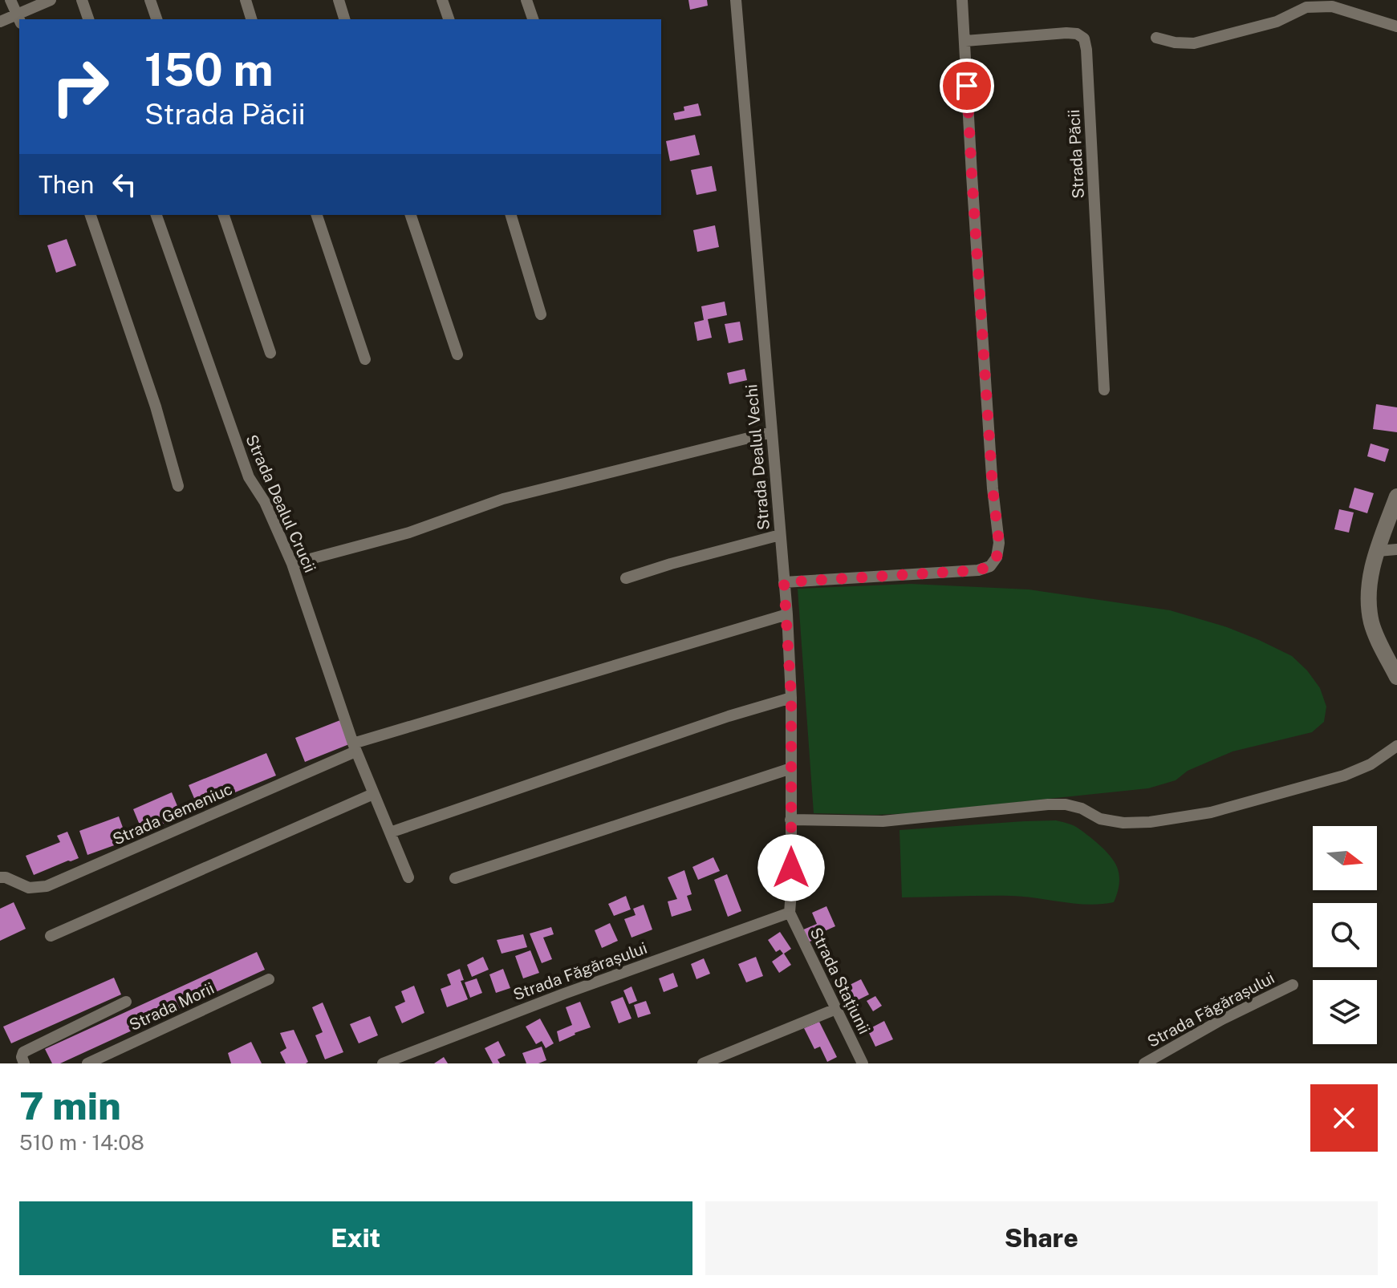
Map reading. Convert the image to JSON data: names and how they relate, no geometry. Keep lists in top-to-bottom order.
{
  "streets": {
    "street": [
      "Strada Păcii",
      "Strada Dealul Vechi",
      "Strada Dealul Crucii",
      "Strada Gemeniuc",
      "Strada Făgărașului",
      "Strada Stațiunii",
      "Strada Morii"
    ]
  },
  "crossings": [
    ["Strada Dealul Vechi", "Strada Gemeniuc"],
    ["Strada Dealul Vechi", "Strada Făgărașului"],
    ["Strada Dealul Vechi", "Strada Stațiunii"],
    ["Strada Dealul Crucii", "Strada Gemeniuc"],
    ["Strada Făgărașului", "Strada Stațiunii"]
  ],
  "north": "right",
  "page": {
    "turn": ["150 m", "Strada Păcii"],
    "then": "Then",
    "heading": ["7 min", "510 m · 14:08"],
    "buttons": ["Exit", "Share"]
  }
}
